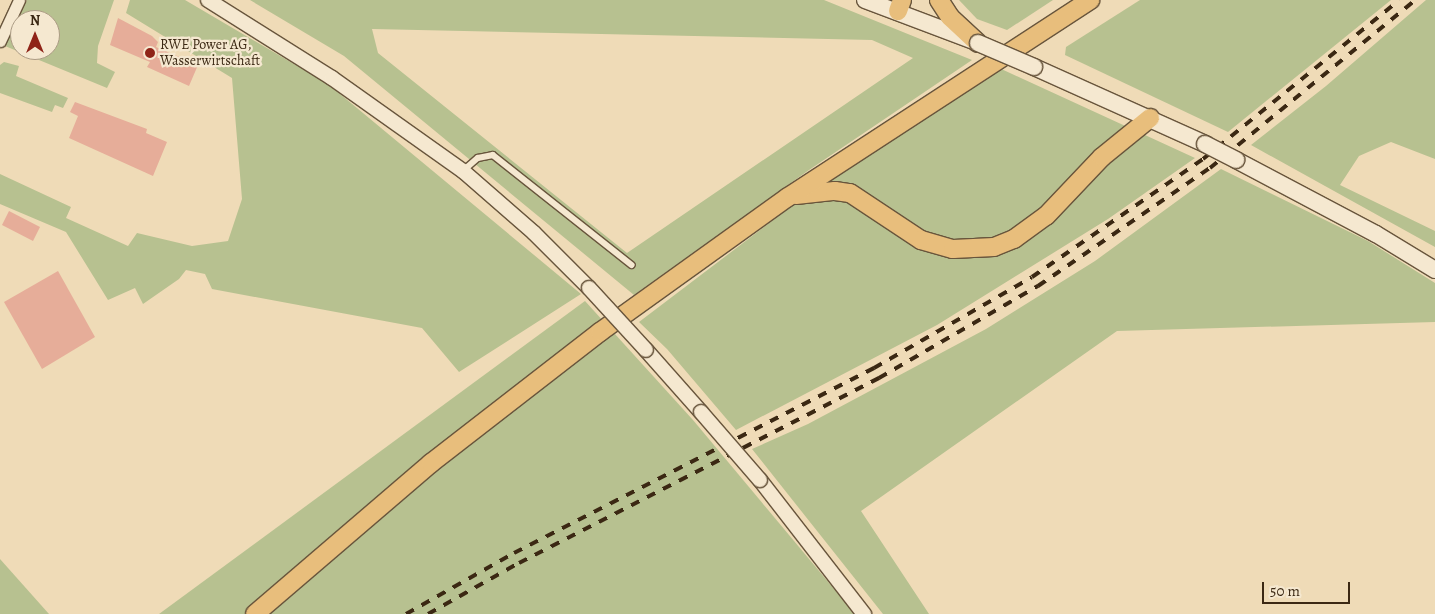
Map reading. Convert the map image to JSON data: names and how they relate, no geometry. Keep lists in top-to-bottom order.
{
  "places": ["RWE Power AG, Wasserwirtschaft"],
  "scale_bar": "50 m",
  "north": "top"
}
